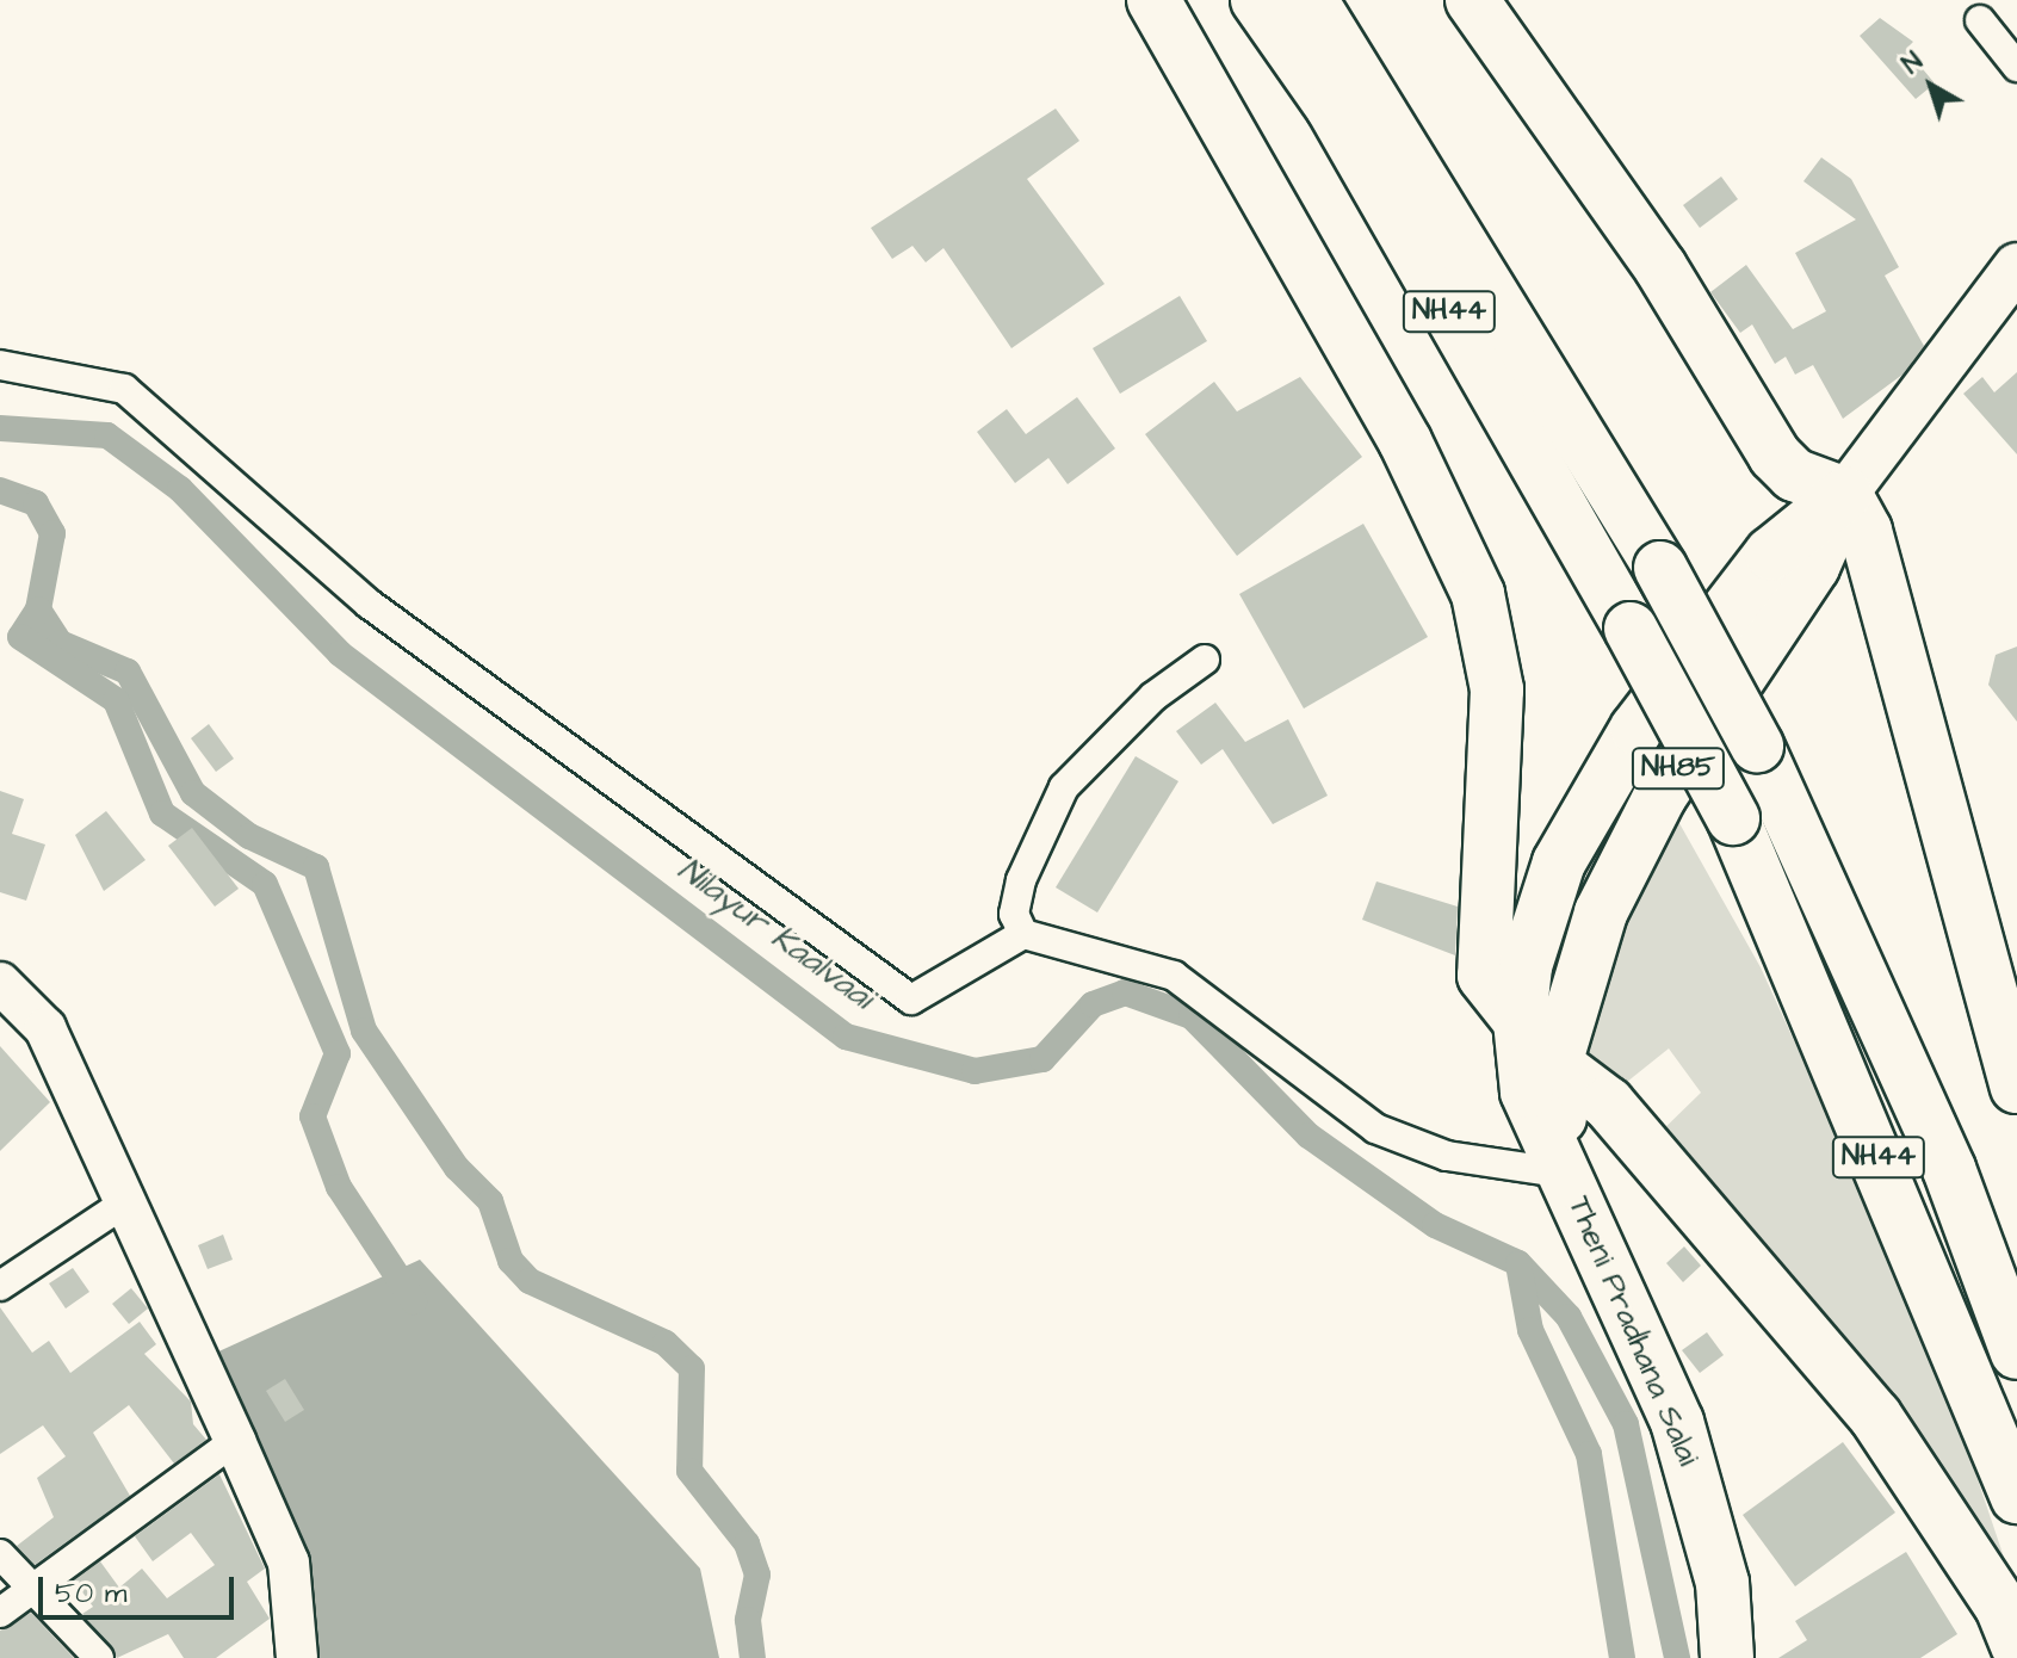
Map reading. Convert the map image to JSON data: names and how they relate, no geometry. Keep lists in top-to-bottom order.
{
  "streets": {
    "highway": ["NH44", "NH85", "Theni Pradhana Salai"]
  },
  "water": ["Nilayur Kaalvaai"],
  "scale_bar": "50 m",
  "north": "top left"
}
